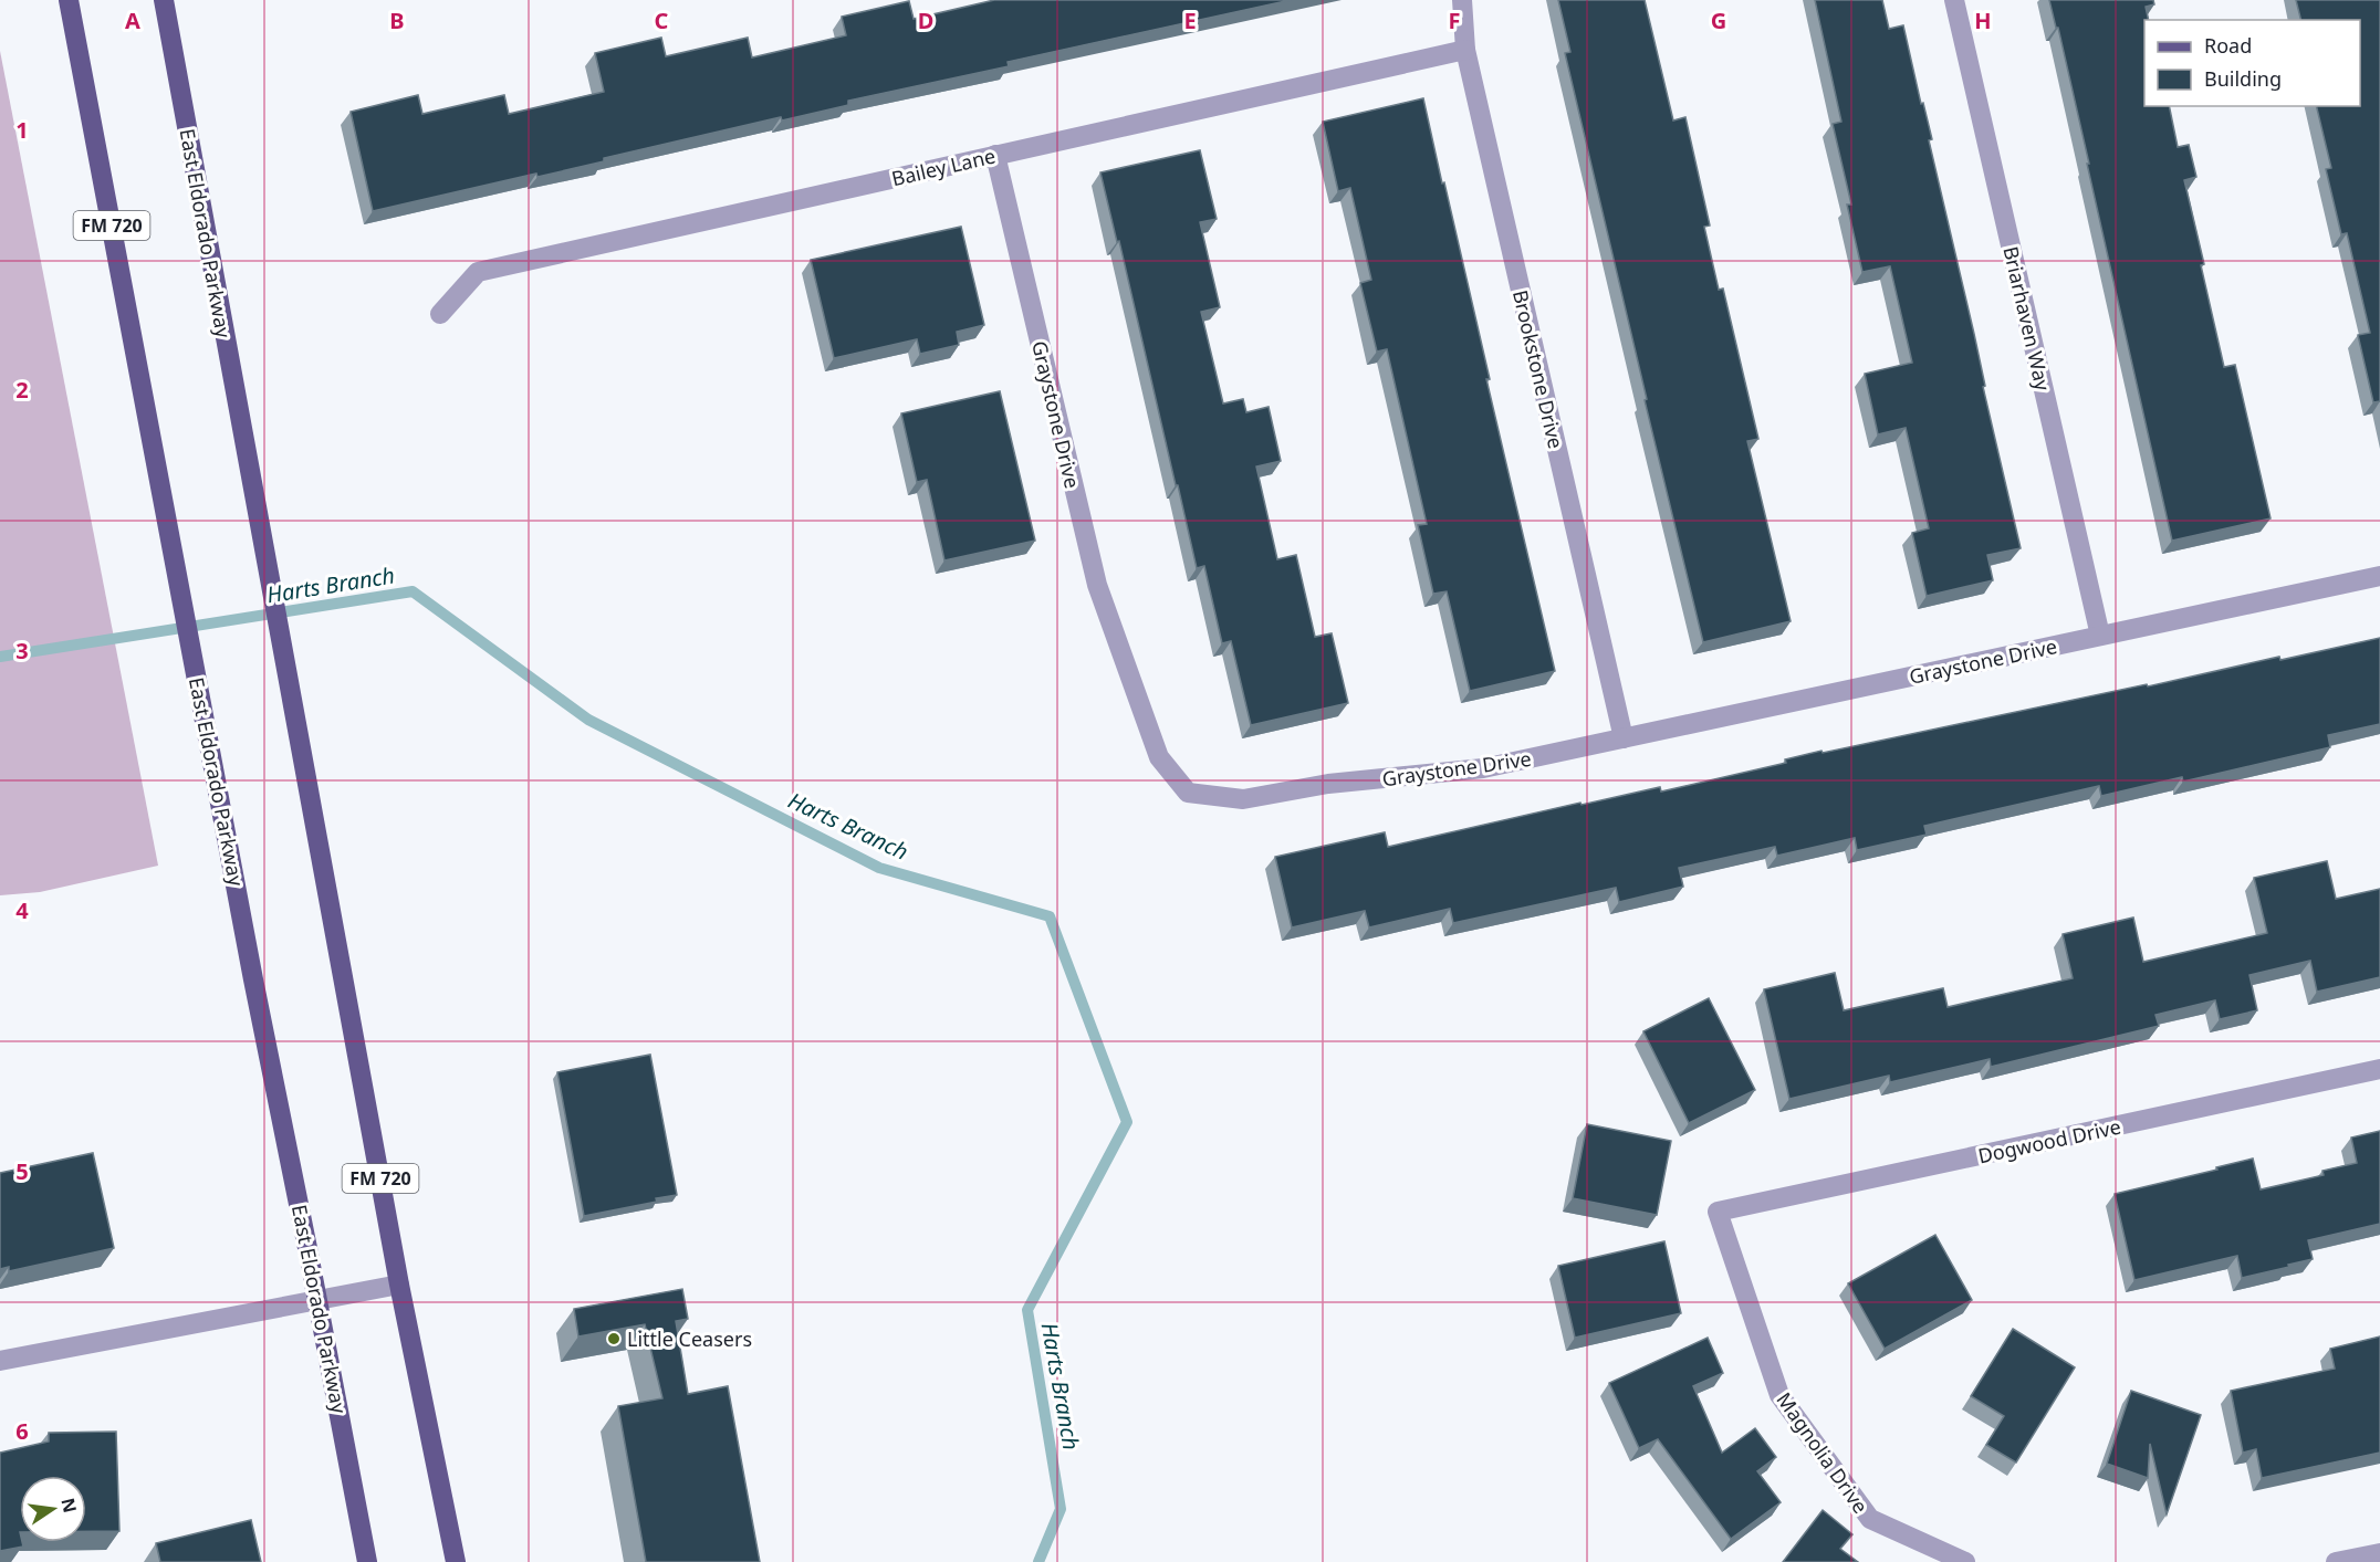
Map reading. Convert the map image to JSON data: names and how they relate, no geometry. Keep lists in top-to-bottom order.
{
  "streets": {
    "main road": ["FM 720", "East Eldorado Parkway"],
    "street": [
      "Bailey Lane",
      "Briarhaven Way",
      "Brookstone Drive",
      "Graystone Drive",
      "Dogwood Drive",
      "Magnolia Drive"
    ]
  },
  "crossings": [
    ["Bailey Lane", "Brookstone Drive"],
    ["Bailey Lane", "Graystone Drive"],
    ["Briarhaven Way", "Graystone Drive"],
    ["Brookstone Drive", "Graystone Drive"],
    ["Dogwood Drive", "Magnolia Drive"]
  ],
  "water": ["Harts Branch"],
  "places": ["Little Ceasers"],
  "legend": ["Road", "Building"],
  "north": "right",
  "grid": {
    "columns": [
      "A",
      "B",
      "C",
      "D",
      "E",
      "F",
      "G",
      "H"
    ],
    "rows": [
      "1",
      "2",
      "3",
      "4",
      "5",
      "6"
    ]
  }
}
